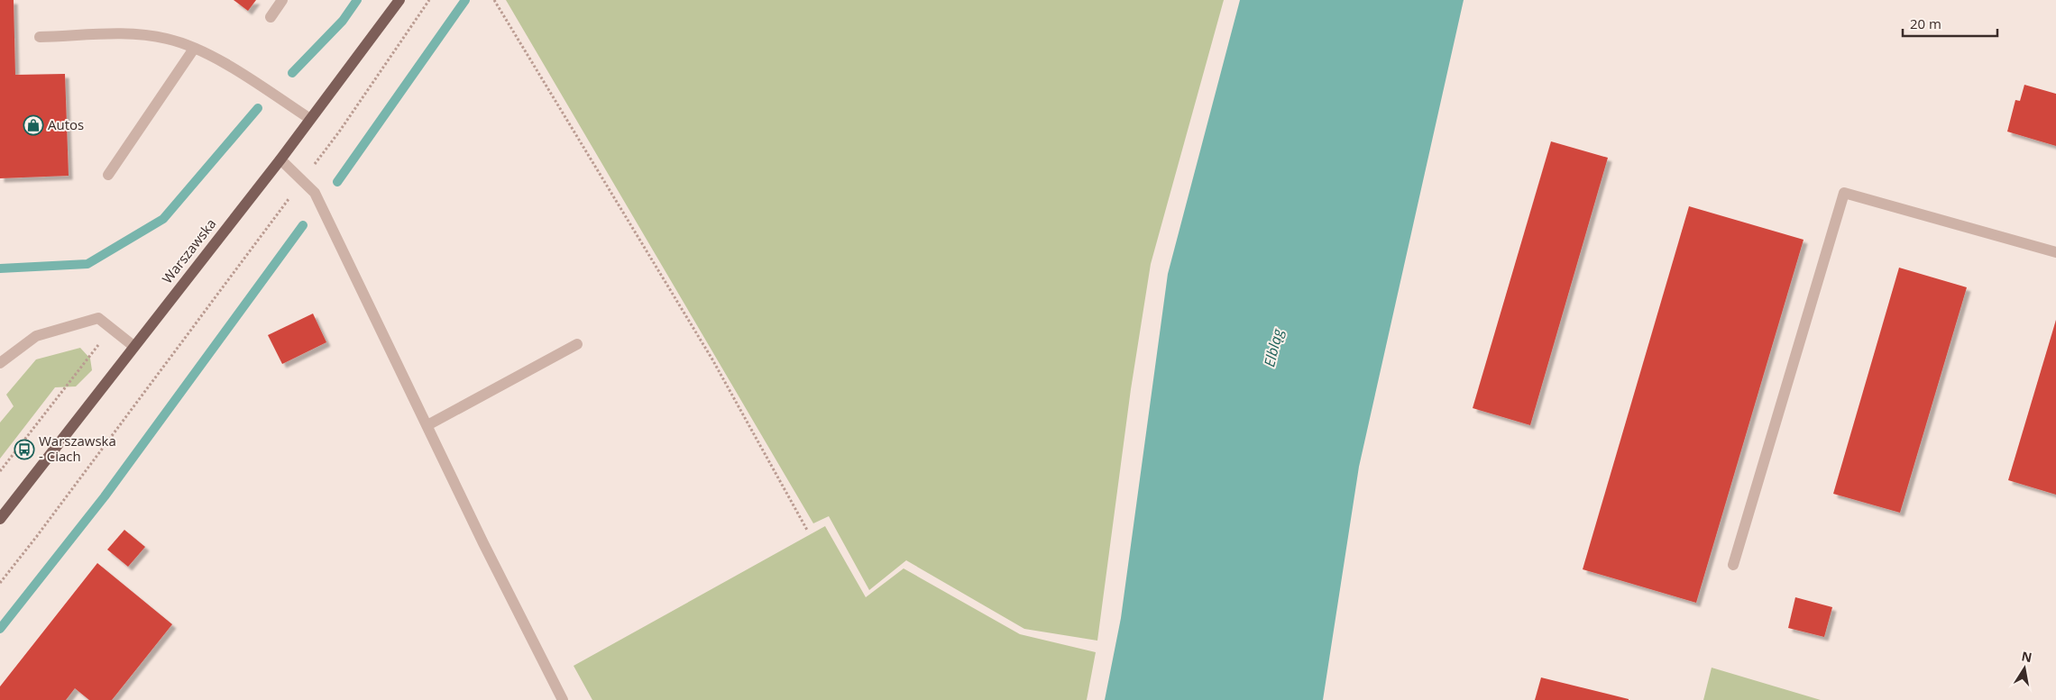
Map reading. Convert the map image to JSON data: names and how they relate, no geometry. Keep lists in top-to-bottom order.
{
  "streets": {
    "main road": ["Warszawska"]
  },
  "water": ["Elbląg"],
  "places": {
    "shop": ["Autos"],
    "bus stop": ["Warszawska - Ciach"]
  },
  "scale_bar": "20 m",
  "north": "top"
}
